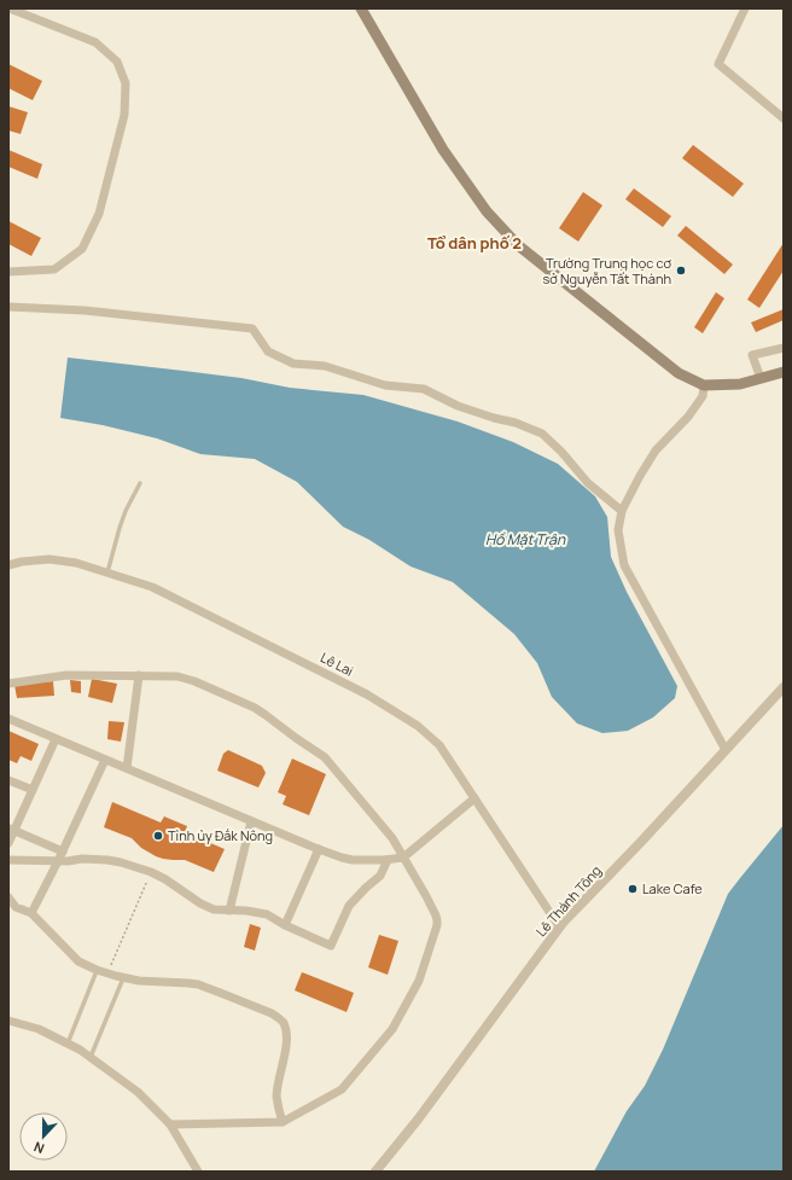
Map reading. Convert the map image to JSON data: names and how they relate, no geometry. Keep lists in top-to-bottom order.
{
  "streets": {
    "street": ["Lê Lai", "Lê Thánh Tông"]
  },
  "crossings": [
    ["Lê Lai", "Lê Thánh Tông"]
  ],
  "districts": ["Tổ dân phố 2"],
  "water": ["Hồ Mặt Trận"],
  "places": ["Trường Trung học cơ sở Nguyễn Tất Thành", "Tỉnh ủy Đắk Nông", "Lake Cafe"],
  "north": "bottom"
}
